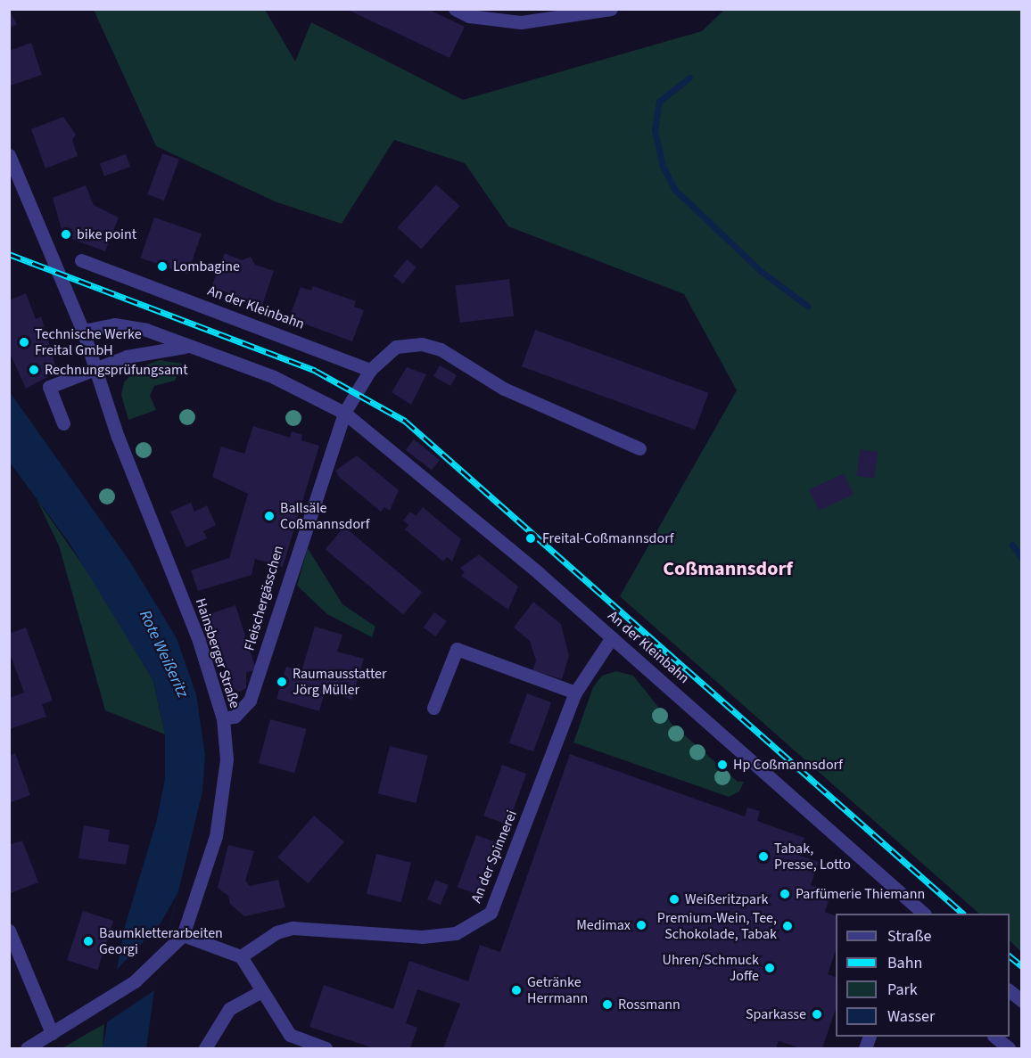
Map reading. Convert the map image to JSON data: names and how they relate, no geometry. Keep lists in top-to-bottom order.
{
  "streets": {
    "street": [
      "An der Kleinbahn",
      "Fleischergässchen",
      "Hainsberger Straße",
      "An der Spinnerei"
    ]
  },
  "crossings": [
    ["An der Kleinbahn", "Fleischergässchen"],
    ["An der Kleinbahn", "Hainsberger Straße"],
    ["An der Kleinbahn", "An der Spinnerei"],
    ["Fleischergässchen", "Hainsberger Straße"]
  ],
  "districts": ["Coßmannsdorf"],
  "water": ["Rote Weißeritz"],
  "places": [
    "bike point",
    "Lombagine",
    "Technische Werke Freital GmbH",
    "Rechnungsprüfungsamt",
    "Ballsäle Coßmannsdorf",
    "Freital-Coßmannsdorf",
    "Raumausstatter Jörg Müller",
    "Hp Coßmannsdorf",
    "Tabak, Presse, Lotto",
    "Parfümerie Thiemann",
    "Weißeritzpark",
    "Medimax",
    "Premium-Wein, Tee, Schokolade, Tabak",
    "Baumkletterarbeiten Georgi",
    "Uhren/Schmuck Joffe",
    "Getränke Herrmann",
    "Rossmann",
    "Sparkasse"
  ],
  "legend": [
    "Straße",
    "Bahn",
    "Park",
    "Wasser"
  ]
}
